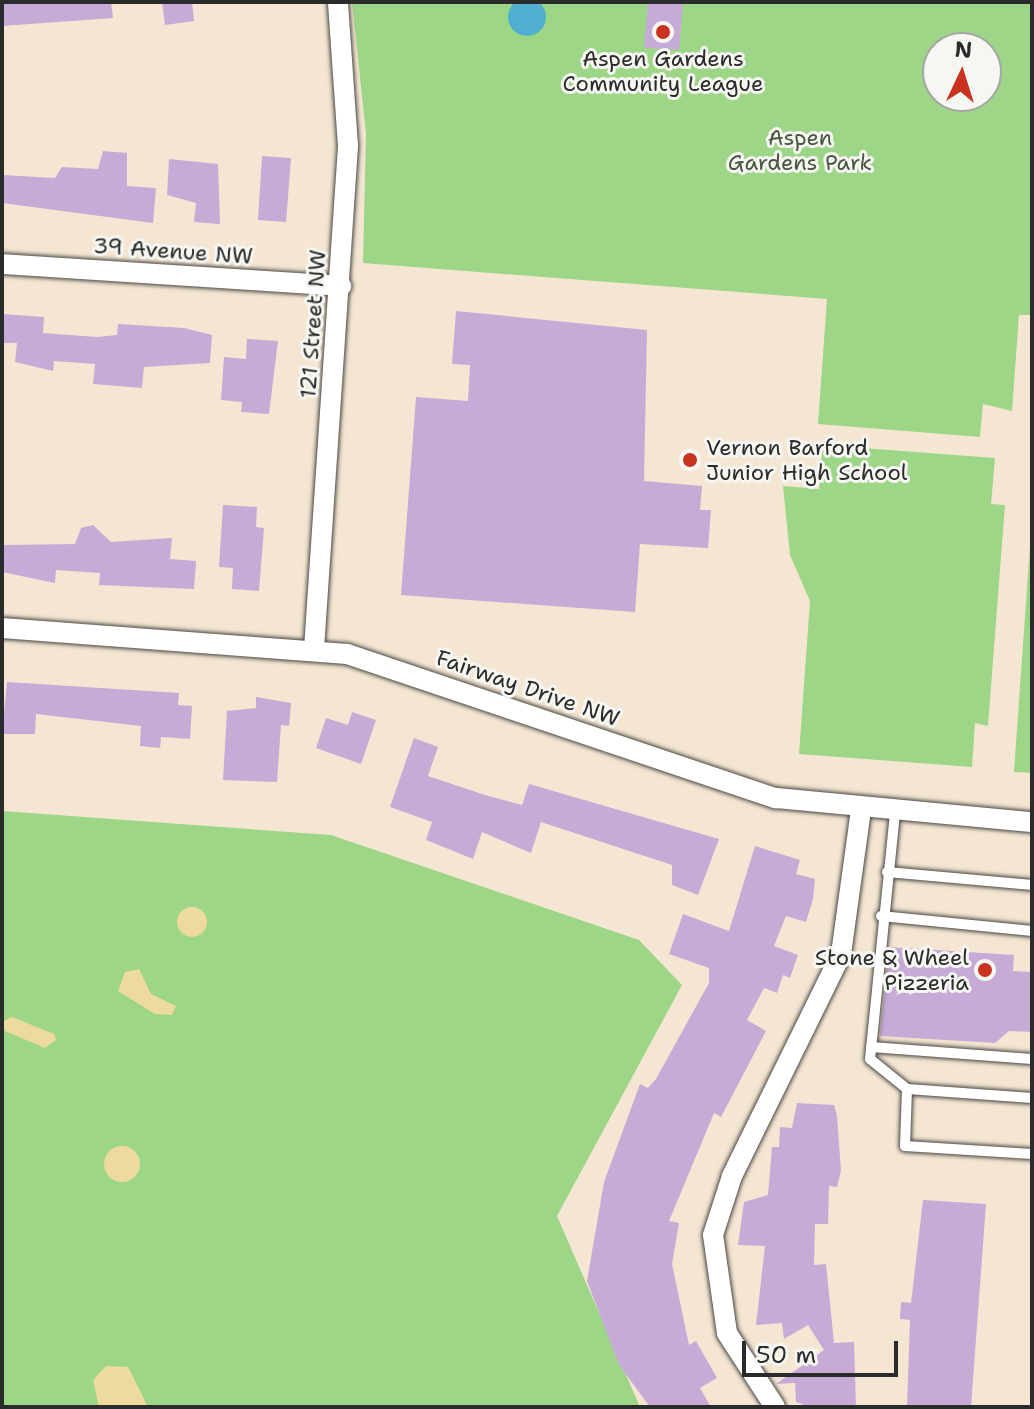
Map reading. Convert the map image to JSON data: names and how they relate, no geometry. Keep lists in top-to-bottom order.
{
  "streets": {
    "street": ["39 Avenue NW", "121 Street NW", "Fairway Drive NW"]
  },
  "crossings": [
    ["39 Avenue NW", "121 Street NW"],
    ["121 Street NW", "Fairway Drive NW"]
  ],
  "parks": ["Aspen Gardens Park"],
  "places": ["Aspen Gardens Community League", "Vernon Barford Junior High School", "Stone & Wheel Pizzeria"],
  "scale_bar": "50 m",
  "north": "top"
}
